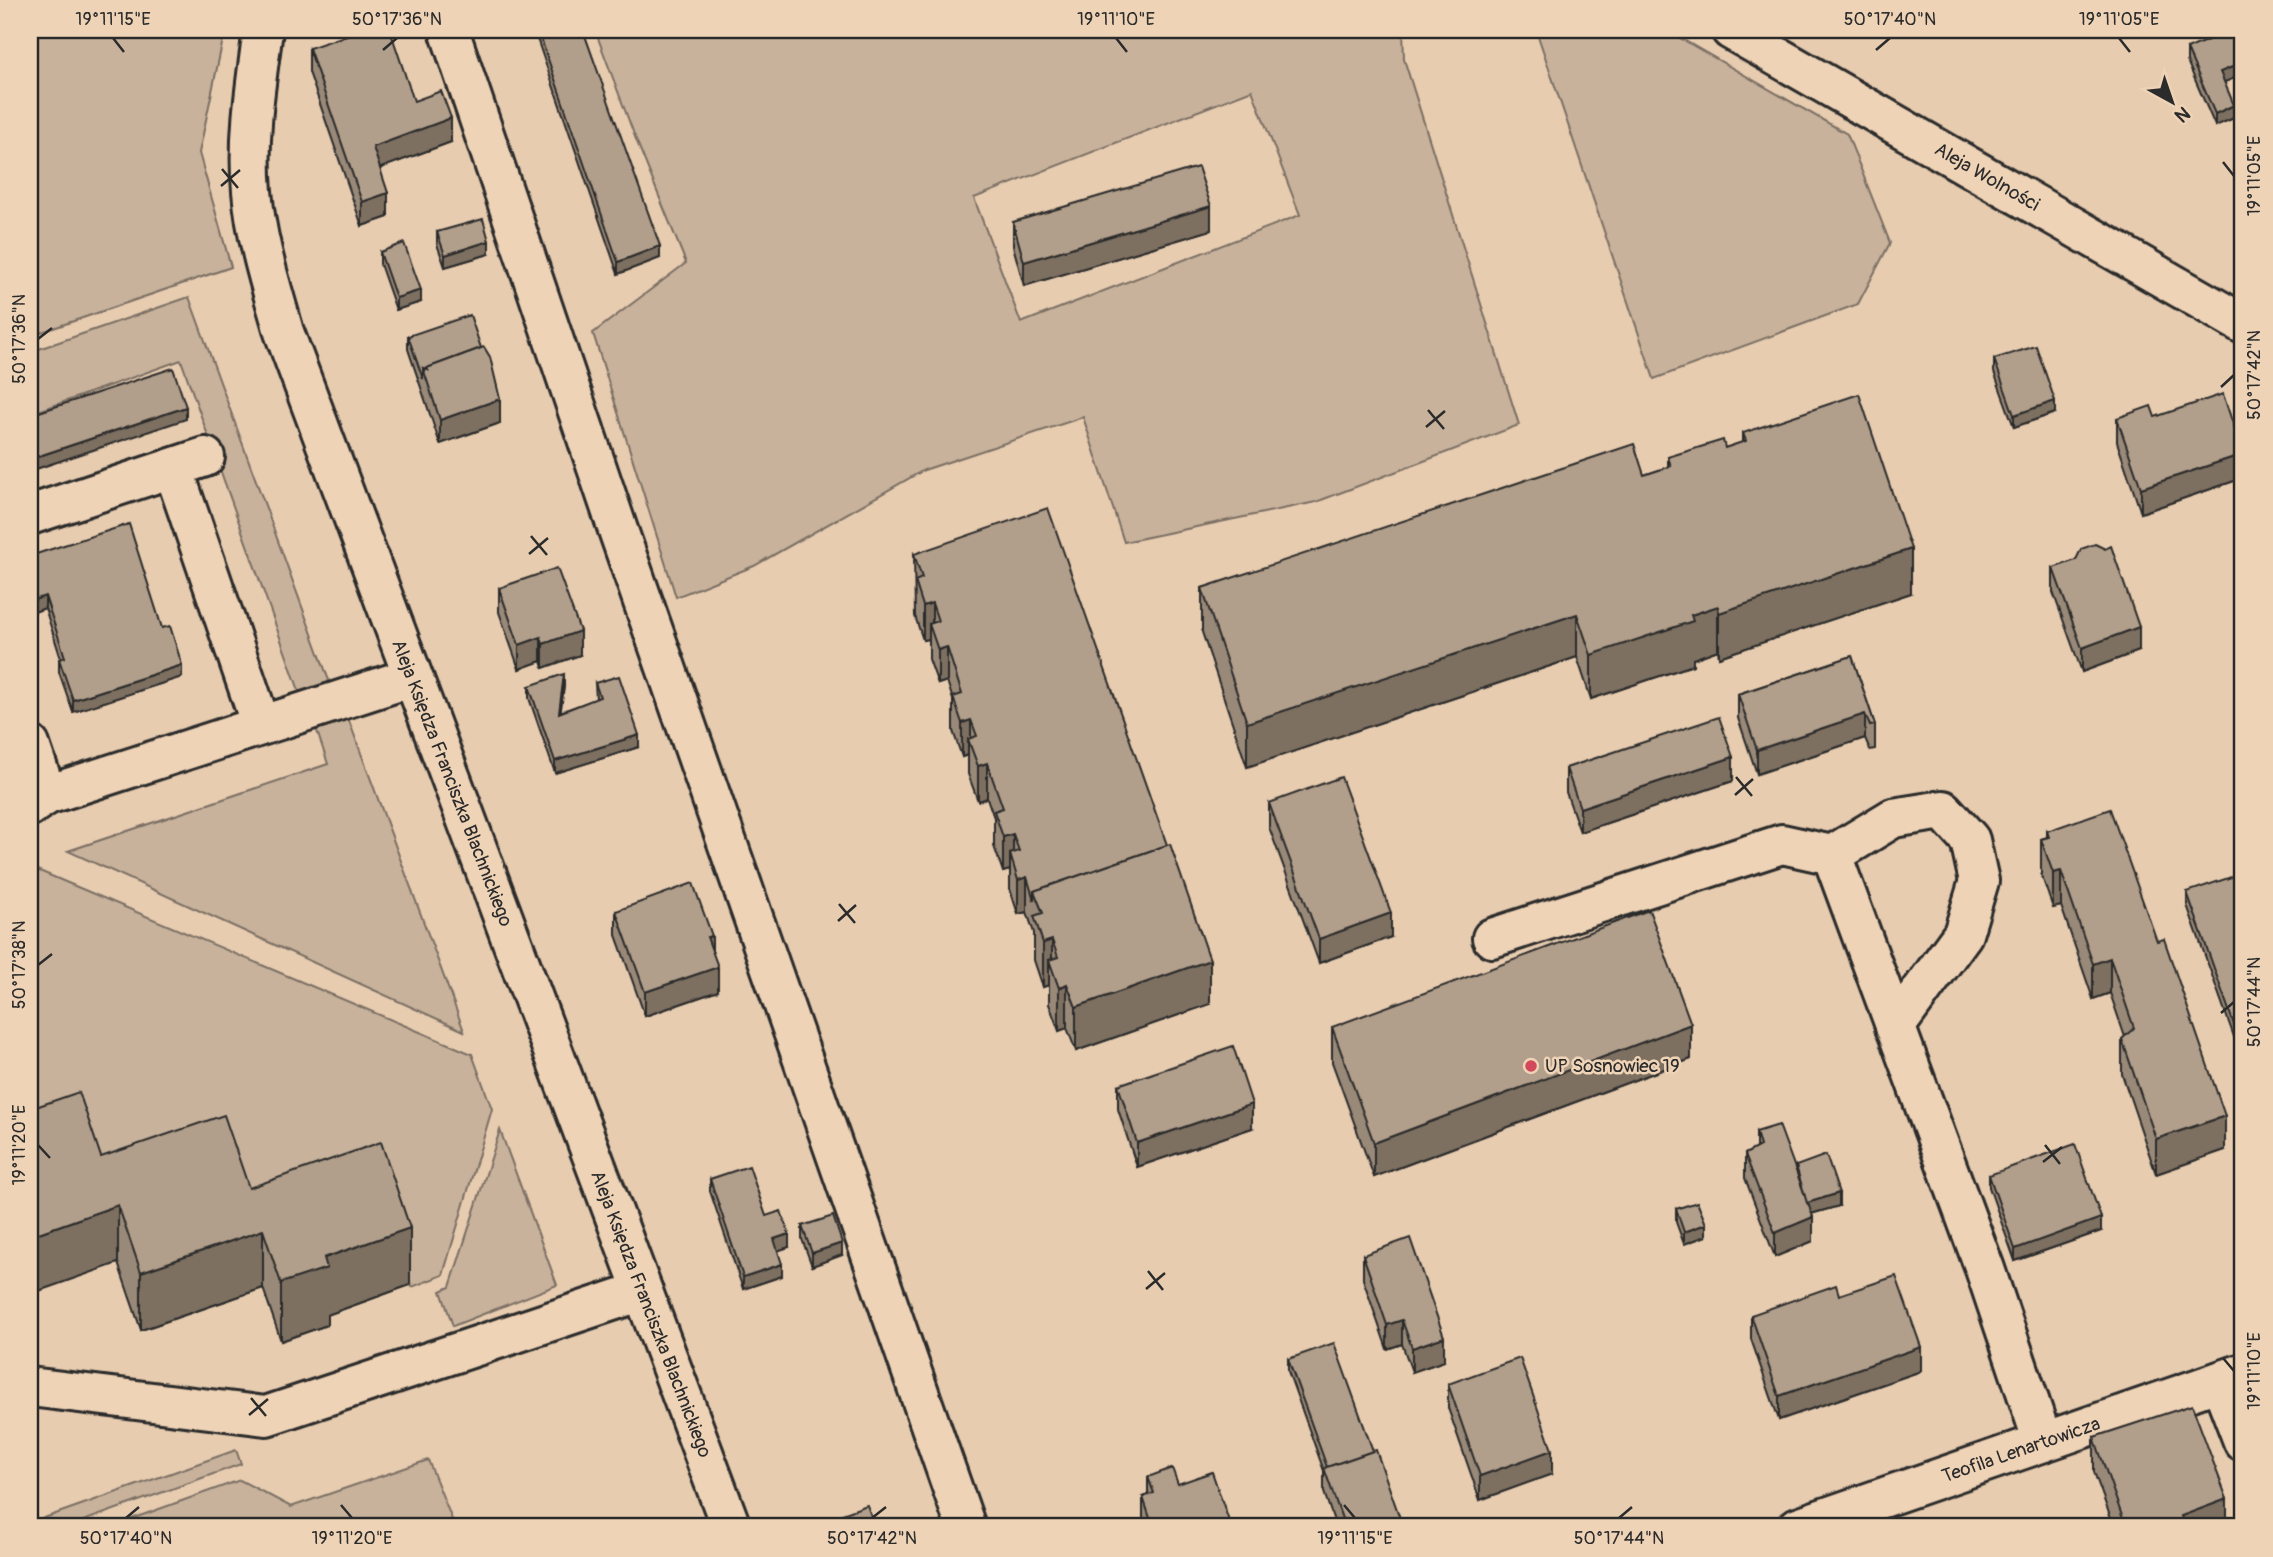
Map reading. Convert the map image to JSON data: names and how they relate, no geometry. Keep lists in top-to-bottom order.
{
  "streets": {
    "street": ["Aleja Wolności", "Aleja Księdza Franciszka Blachnickiego", "Teofila Lenartowicza"]
  },
  "places": ["UP Sosnowiec 19"],
  "north": "bottom right",
  "coordinates": [
    "19°11'15\"E",
    "50°17'36\"N",
    "19°11'10\"E",
    "50°17'40\"N",
    "19°11'05\"E",
    "50°17'42\"N",
    "50°17'38\"N",
    "50°17'44\"N",
    "19°11'20\"E"
  ]
}
